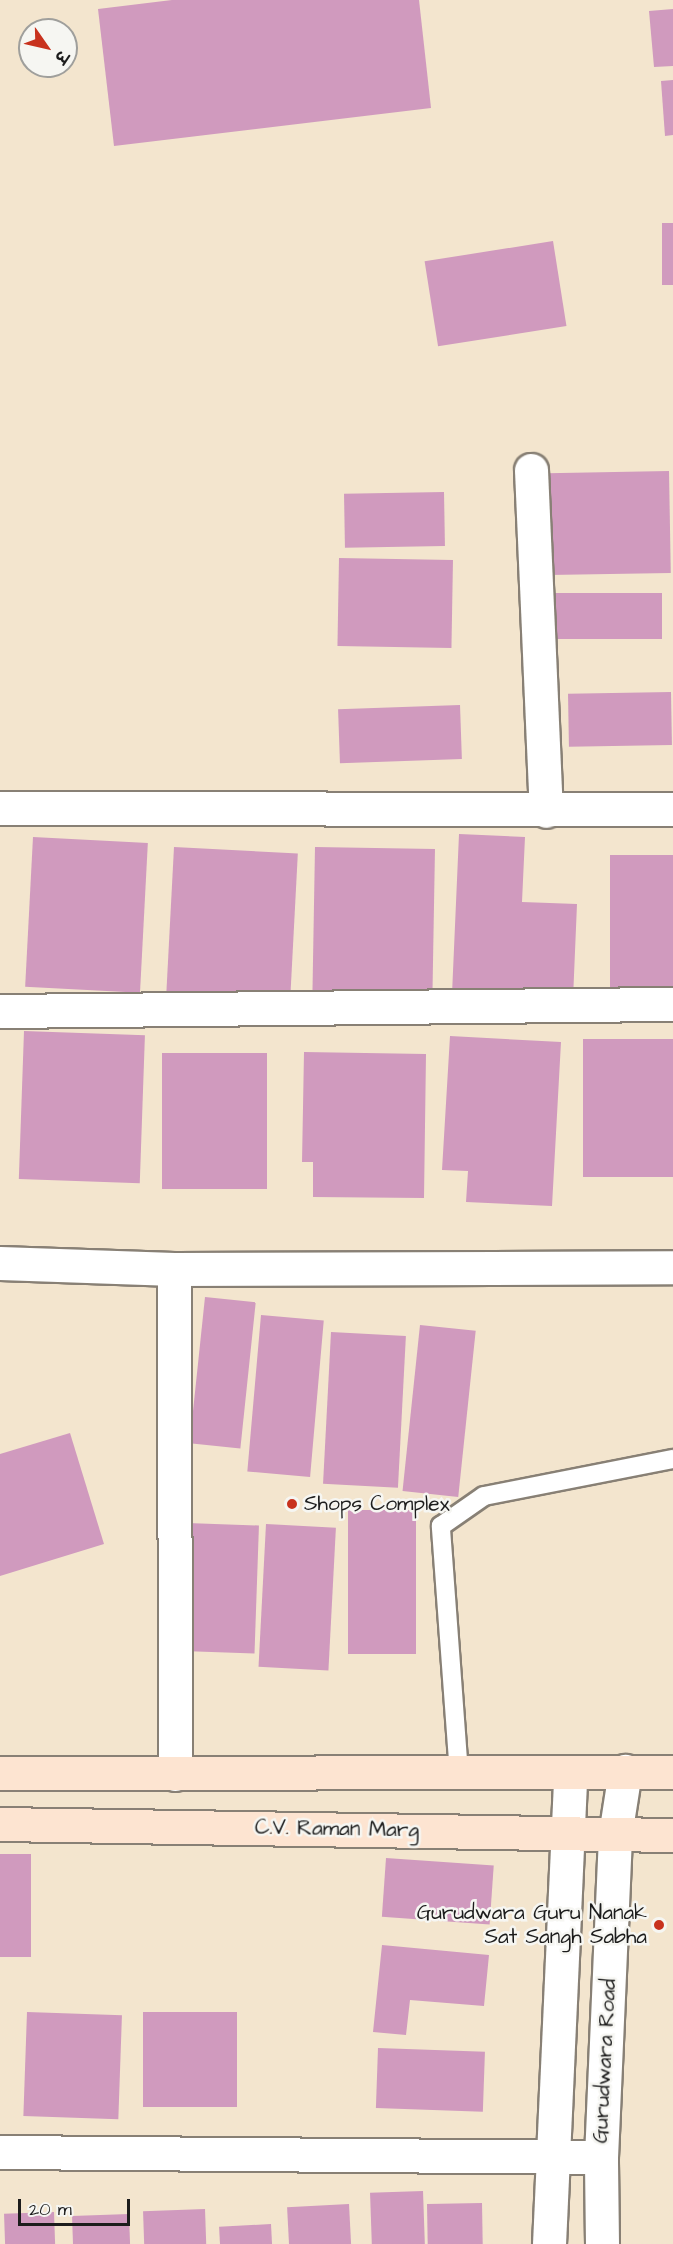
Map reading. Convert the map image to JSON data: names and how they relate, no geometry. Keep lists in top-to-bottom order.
{
  "streets": {
    "main road": ["C.V. Raman Marg"],
    "street": ["Gurudwara Road"]
  },
  "crossings": [
    ["C.V. Raman Marg", "Gurudwara Road"]
  ],
  "places": ["Shops Complex", "Gurudwara Guru Nanak Sat Sangh Sabha"],
  "scale_bar": "20 m",
  "north": "bottom right"
}
